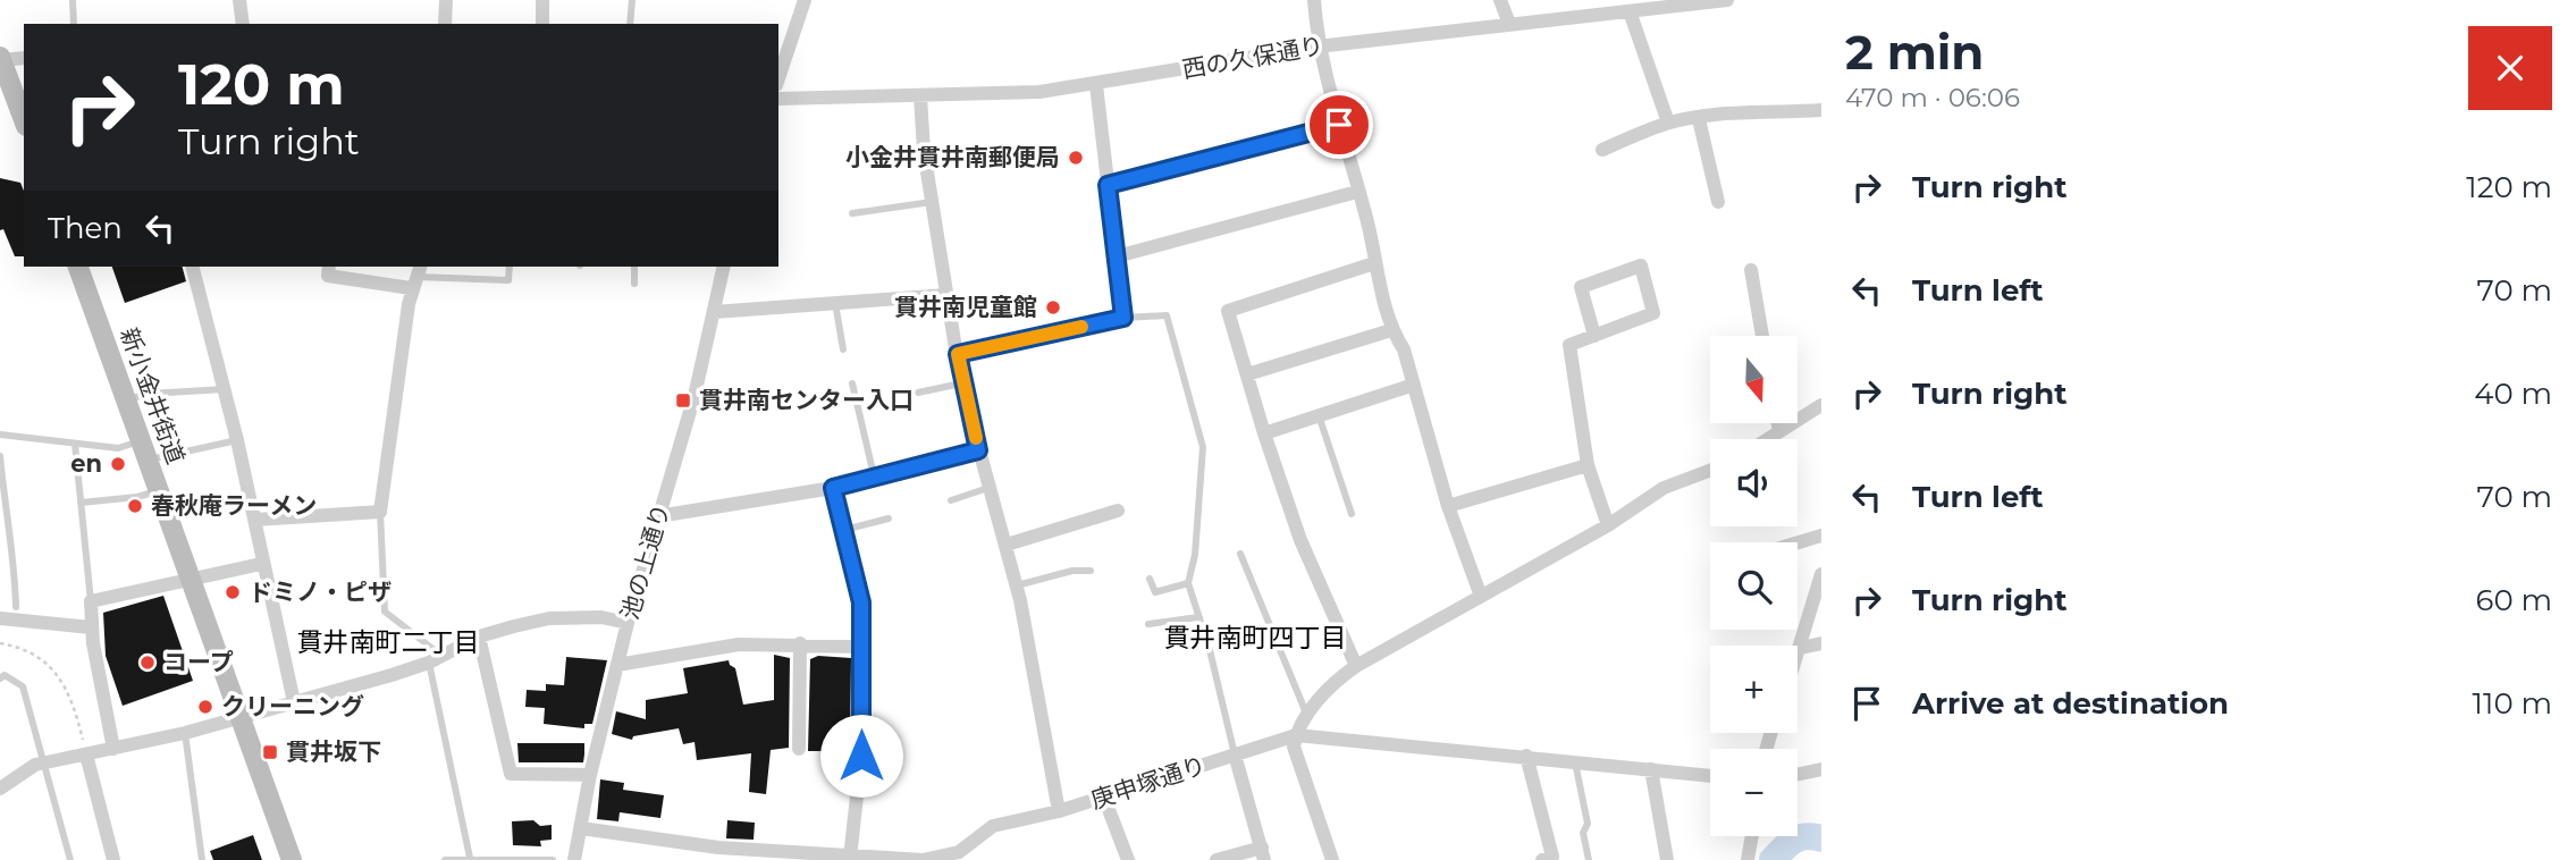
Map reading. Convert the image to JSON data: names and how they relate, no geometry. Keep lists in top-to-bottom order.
{
  "streets": {
    "main road": ["新小金井街道"],
    "street": ["西の久保通り", "池の上通り", "庚申塚通り"]
  },
  "crossings": [
    ["池の上通り", "庚申塚通り"]
  ],
  "districts": ["貫井南町四丁目", "貫井南町二丁目"],
  "places": {
    "other": [
      "小金井貫井南郵便局",
      "貫井南児童館",
      "en",
      "春秋庵ラーメン",
      "ドミノ・ピザ",
      "コープ",
      "クリーニング"
    ],
    "transit": ["貫井南センター入口", "貫井坂下"]
  },
  "north": "bottom",
  "page": {
    "heading": ["2 min", "470 m · 06:06"],
    "turn": ["120 m", "Turn right"],
    "list": [
      {
        "name": "Turn right",
        "value": "120 m"
      },
      {
        "name": "Turn left",
        "value": "70 m"
      },
      {
        "name": "Turn right",
        "value": "40 m"
      },
      {
        "name": "Turn left",
        "value": "70 m"
      },
      {
        "name": "Turn right",
        "value": "60 m"
      },
      {
        "name": "Arrive at destination",
        "value": "110 m"
      }
    ],
    "then": "Then",
    "map_buttons": ["+", "−"]
  }
}
